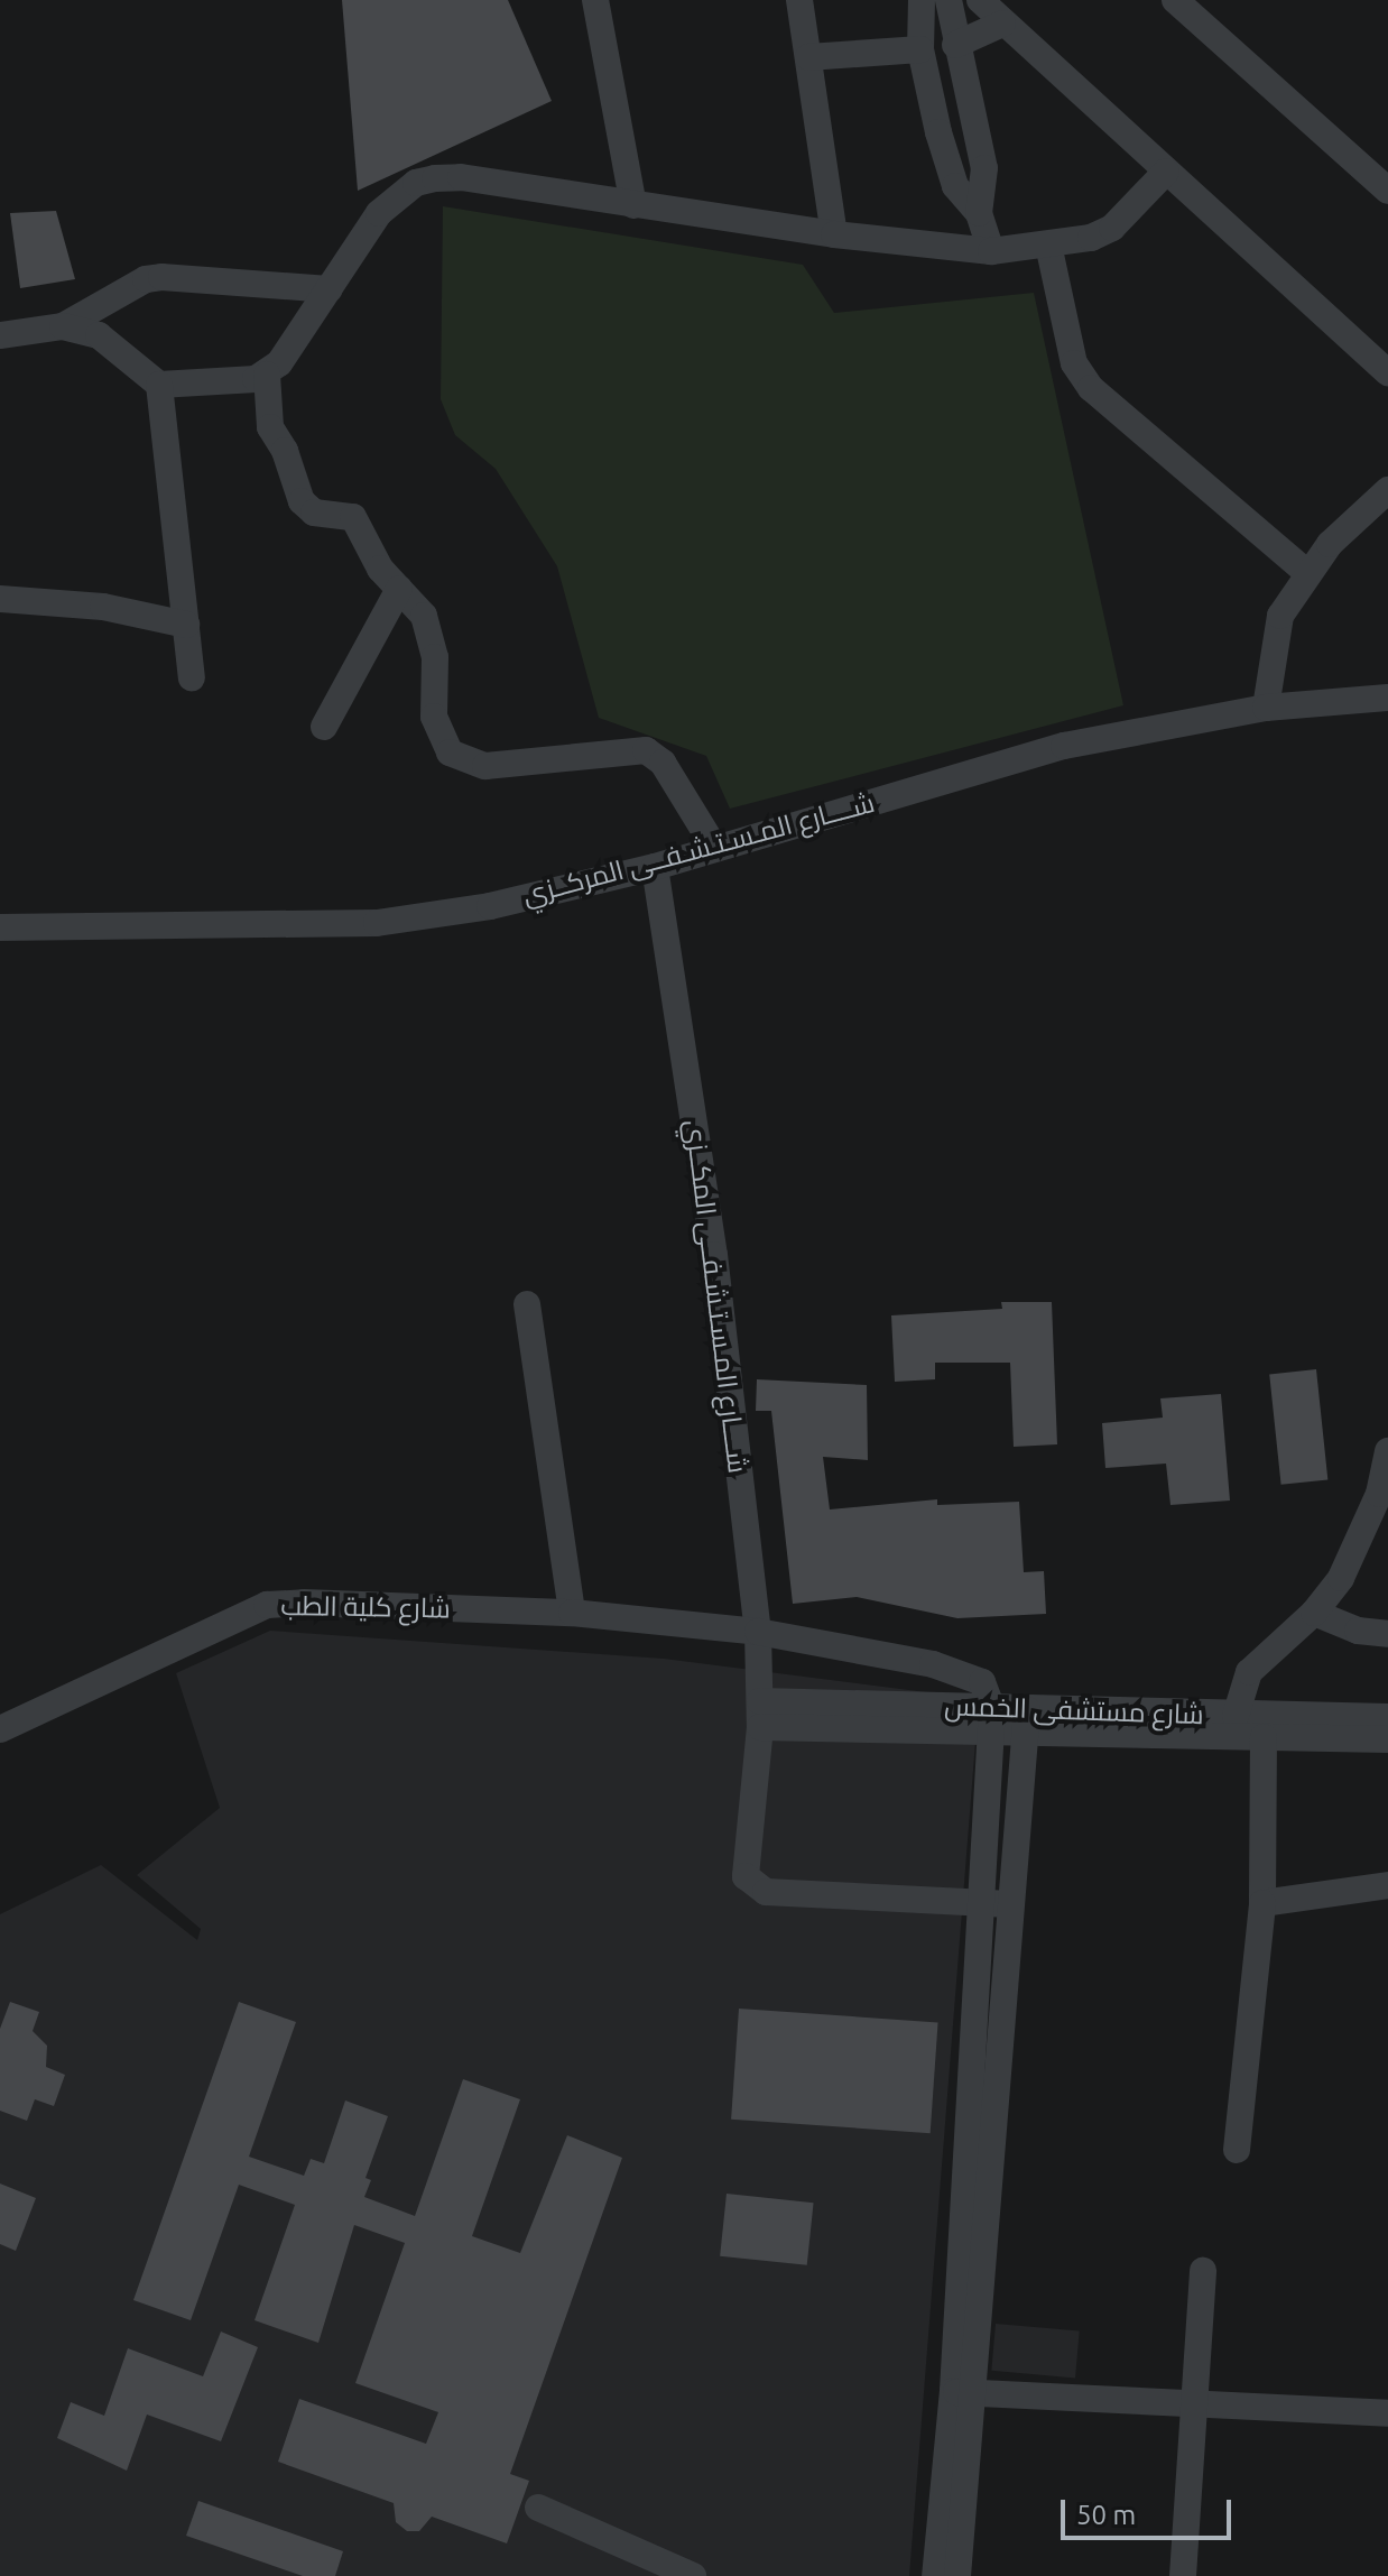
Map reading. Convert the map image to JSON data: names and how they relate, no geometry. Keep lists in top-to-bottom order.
{
  "streets": {
    "street": [
      "شــــارع المـسـتـشـفــى المركــزي",
      "شــــارع المـسـتـشـفــى المكــزي",
      "شارع كلية الطب",
      "شارع مستشفى الخمس"
    ]
  },
  "crossings": [
    ["شــــارع المـسـتـشـفــى المركــزي", "شــــارع المـسـتـشـفــى المكــزي"],
    ["شــــارع المـسـتـشـفــى المكــزي", "شارع كلية الطب"],
    ["شــــارع المـسـتـشـفــى المكــزي", "شارع مستشفى الخمس"],
    ["شارع كلية الطب", "شارع مستشفى الخمس"]
  ],
  "scale_bar": "50 m"
}
